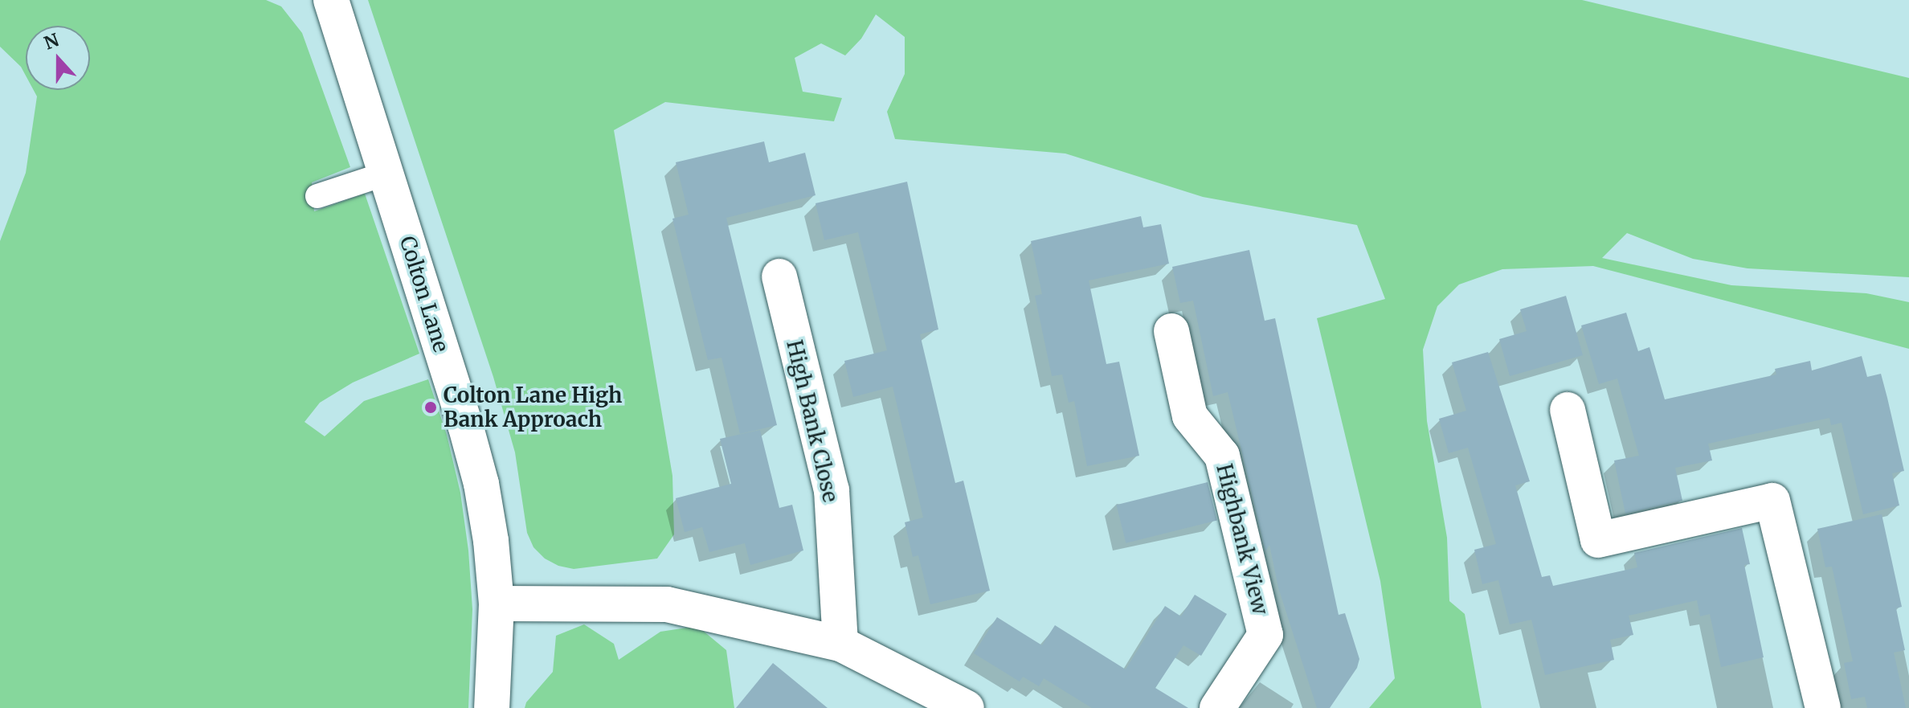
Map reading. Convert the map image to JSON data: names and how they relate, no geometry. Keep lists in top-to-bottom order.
{
  "streets": {
    "street": ["Colton Lane", "High Bank Close", "Highbank View"]
  },
  "places": ["Colton Lane High Bank Approach"],
  "north": "top"
}
